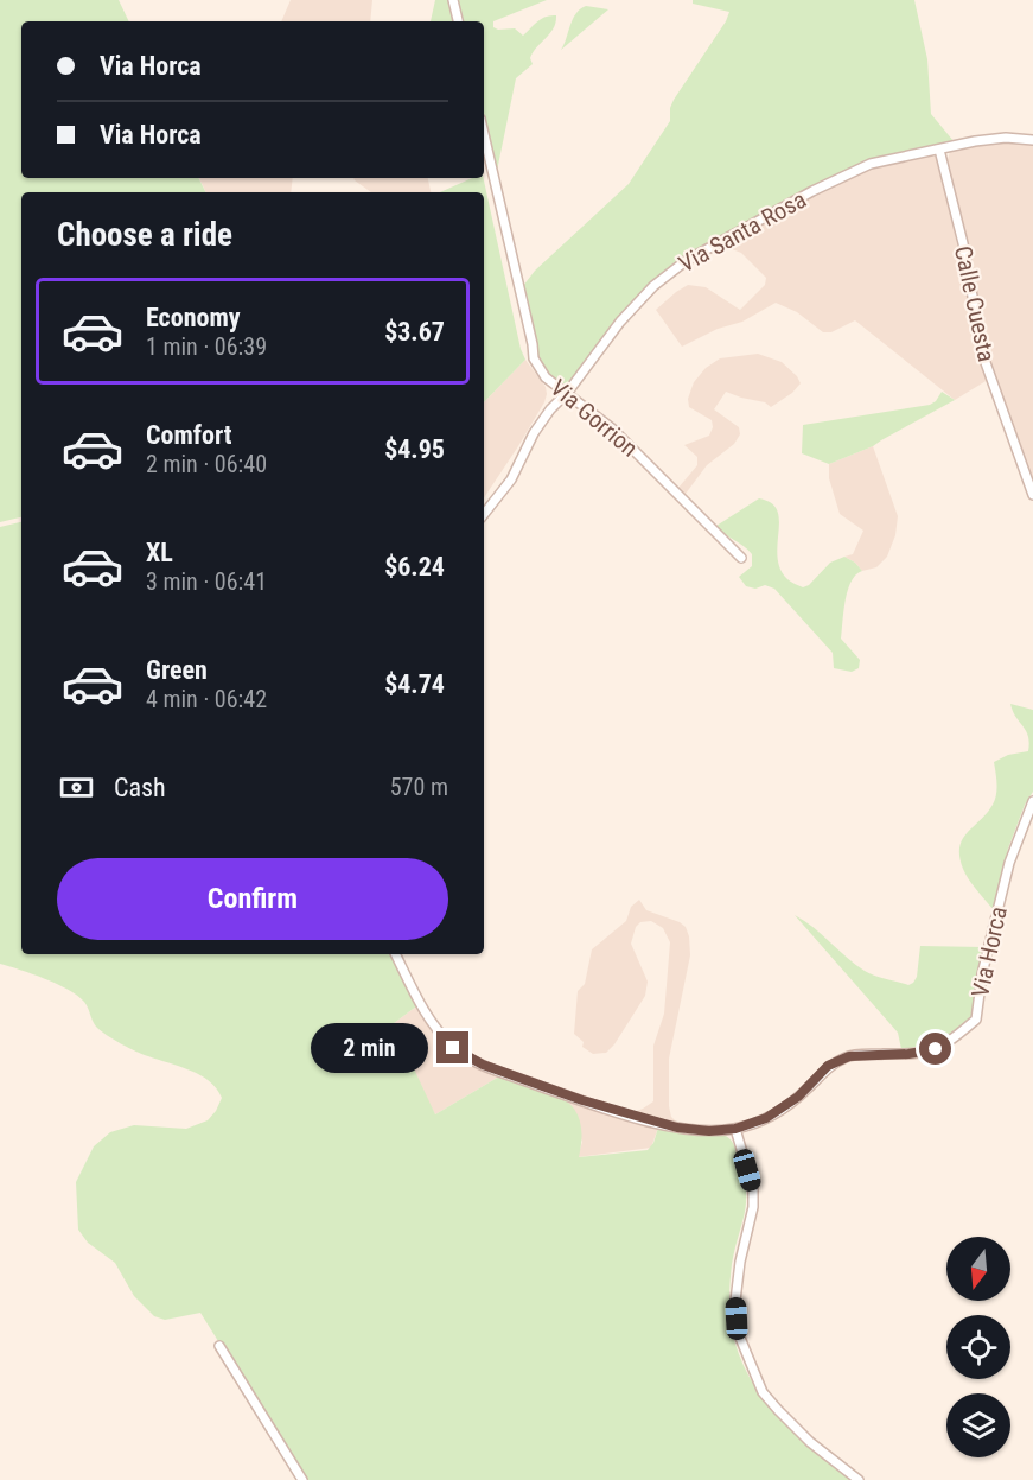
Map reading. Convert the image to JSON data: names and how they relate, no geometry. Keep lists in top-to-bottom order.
{
  "streets": {
    "street": [
      "Via Santa Rosa",
      "Calle Cuesta",
      "Via Gorrion",
      "Via Horca"
    ]
  },
  "crossings": [
    ["Via Santa Rosa", "Calle Cuesta"],
    ["Via Santa Rosa", "Via Gorrion"]
  ],
  "north": "bottom",
  "page": {
    "banner": ["Via Horca", "Via Horca"],
    "heading": "Choose a ride",
    "list": [
      {
        "name": "Economy",
        "note": "1 min · 06:39",
        "value": "$3.67"
      },
      {
        "name": "Comfort",
        "note": "2 min · 06:40",
        "value": "$4.95"
      },
      {
        "name": "XL",
        "note": "3 min · 06:41",
        "value": "$6.24"
      },
      {
        "name": "Green",
        "note": "4 min · 06:42",
        "value": "$4.74"
      }
    ],
    "pay": ["Cash", "570 m"],
    "buttons": "Confirm",
    "bubble": "2 min"
  }
}
